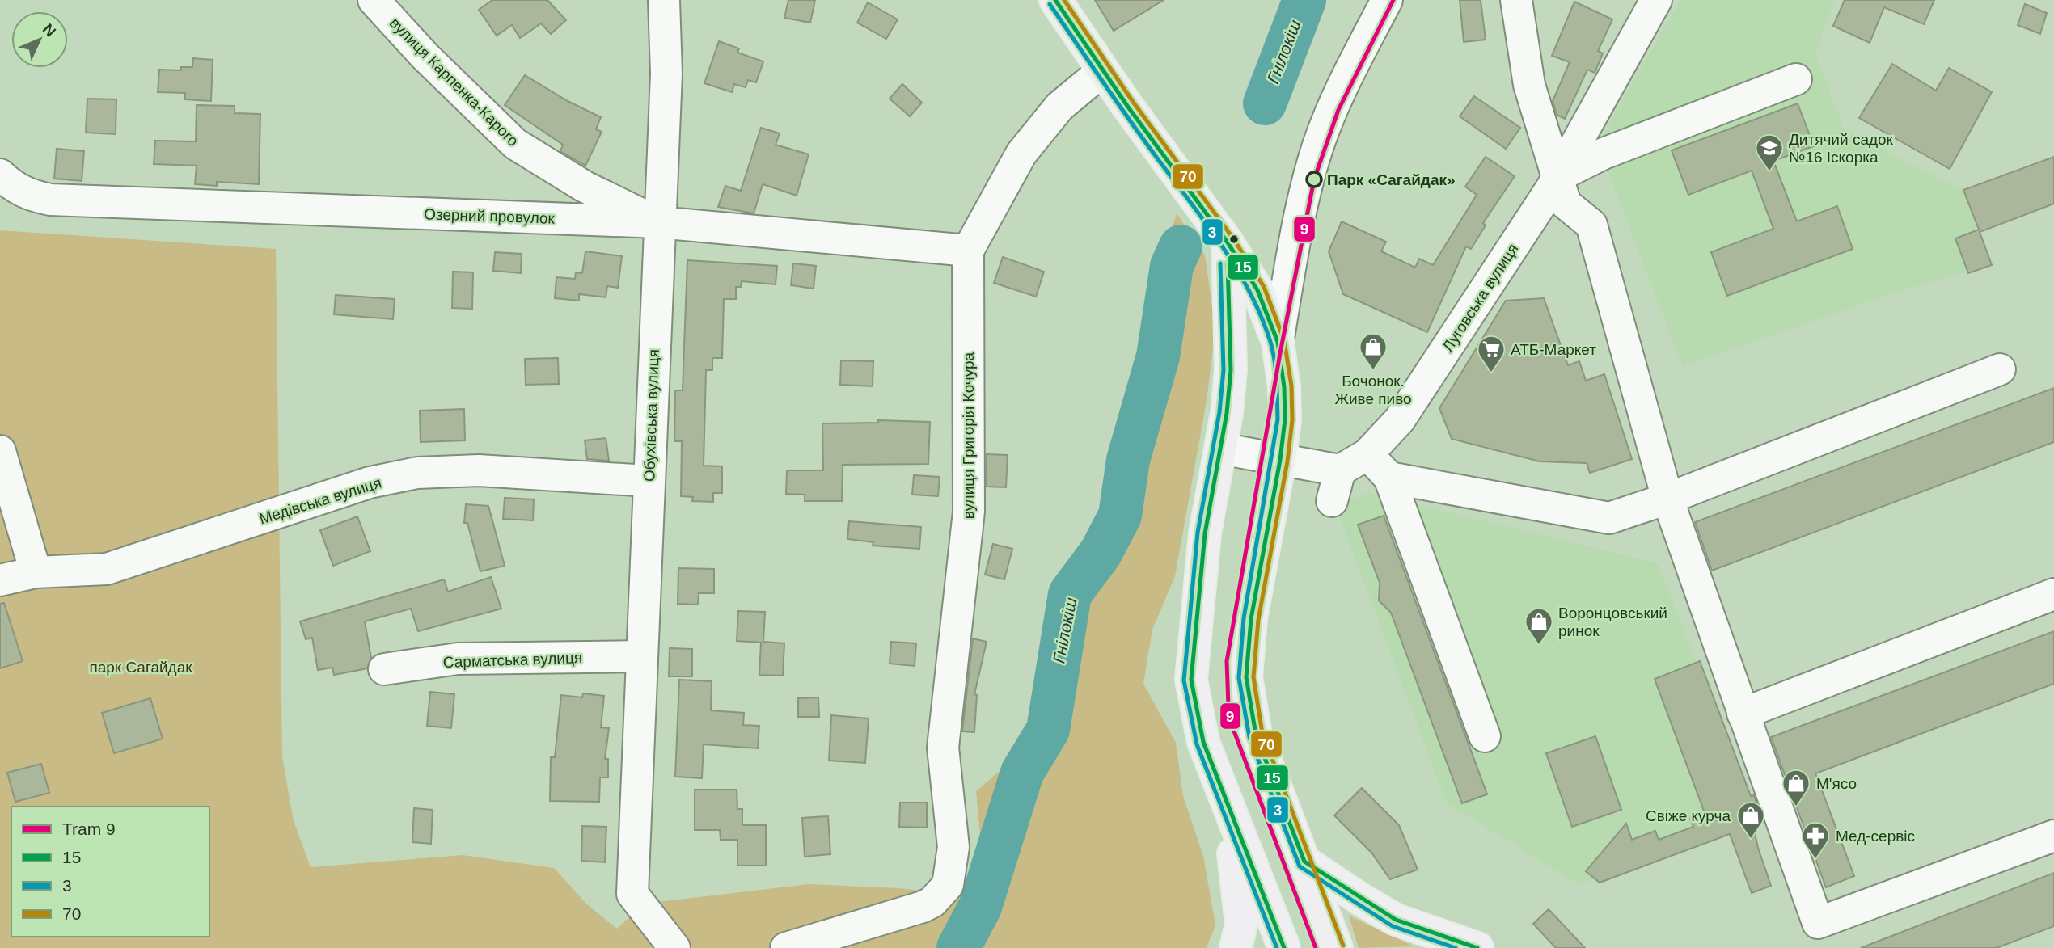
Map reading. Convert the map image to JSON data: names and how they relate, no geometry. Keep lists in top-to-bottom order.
{
  "streets": {
    "street": [
      "вулиця Карпенка-Карого",
      "Озерний провулок",
      "Луговська вулиця",
      "Обухівська вулиця",
      "вулиця Григорія Кочура",
      "Медівська вулиця",
      "Сарматська вулиця"
    ]
  },
  "crossings": [
    ["вулиця Карпенка-Карого", "Озерний провулок"],
    ["вулиця Карпенка-Карого", "Обухівська вулиця"],
    ["Озерний провулок", "Обухівська вулиця"],
    ["Озерний провулок", "вулиця Григорія Кочура"],
    ["Обухівська вулиця", "Медівська вулиця"],
    ["Обухівська вулиця", "Сарматська вулиця"]
  ],
  "water": ["Гнілокіш"],
  "parks": ["парк Сагайдак"],
  "places": {
    "school or university": ["Дитячий садок №16 Іскорка"],
    "other": ["Парк «Сагайдак»"],
    "shop": [
      "Бочонок. Живе пиво",
      "Воронцовський ринок",
      "М'ясо",
      "Свіже курча"
    ],
    "supermarket": ["АТБ-Маркет"],
    "pharmacy": ["Мед-сервіс"]
  },
  "lines": [
    "tram line 9",
    "transit line 15",
    "transit line 70",
    "transit line 3"
  ],
  "legend": [
    "Tram 9",
    "15",
    "3",
    "70"
  ],
  "north": "top right"
}
